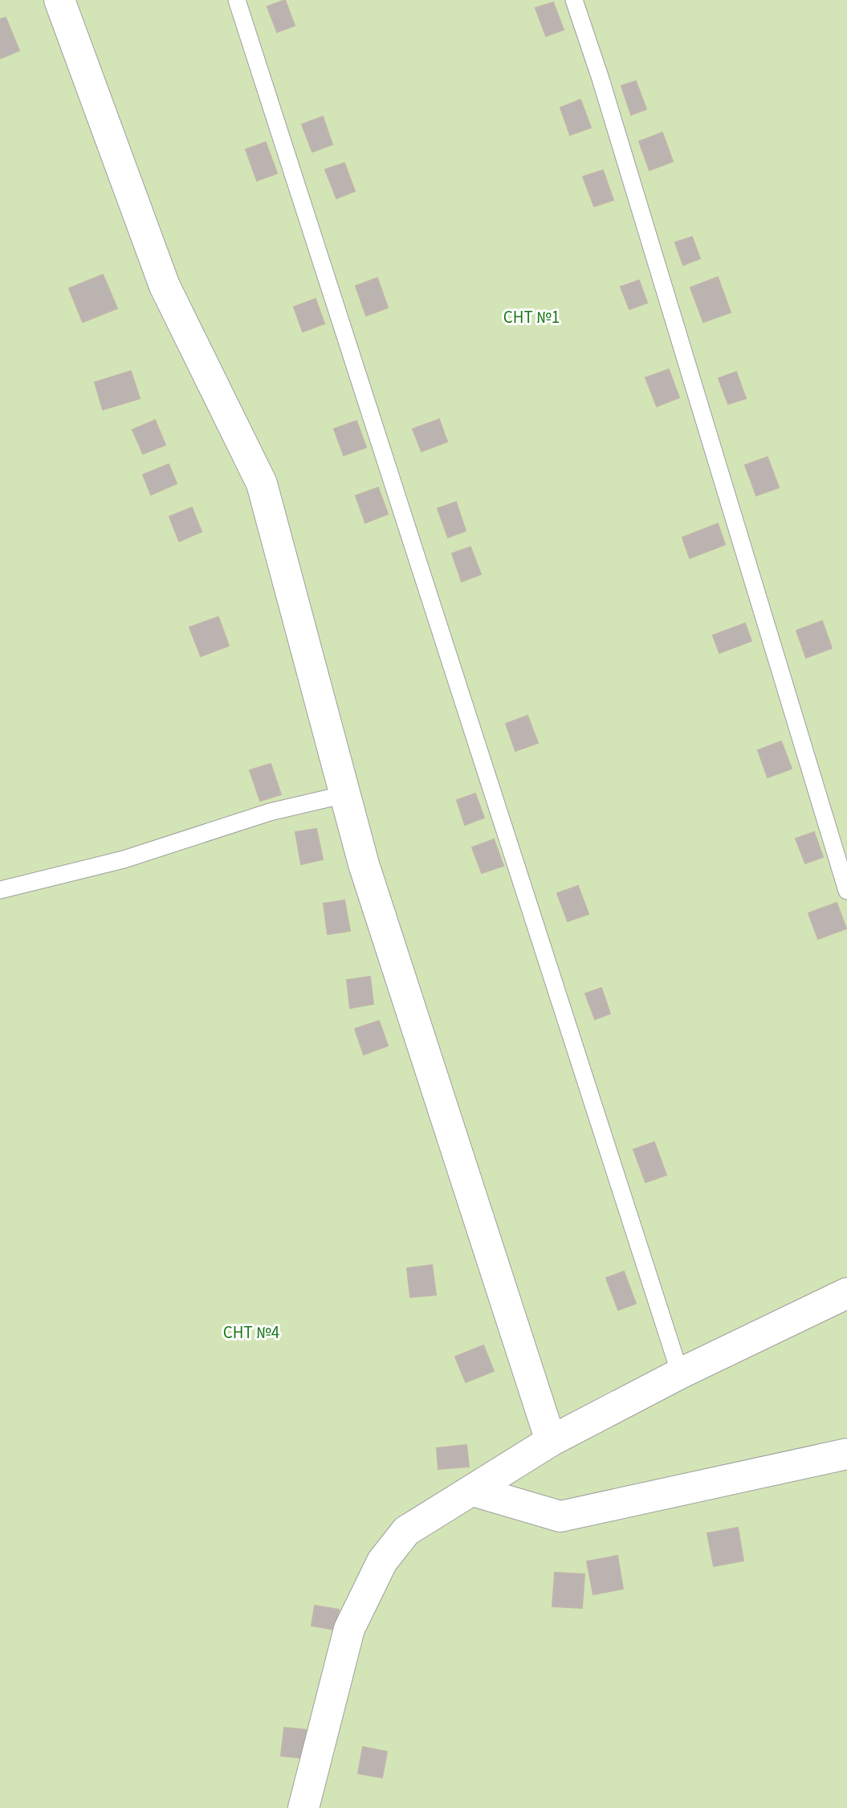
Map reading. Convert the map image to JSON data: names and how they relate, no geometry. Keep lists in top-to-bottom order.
{
  "parks": ["СНТ №1", "СНТ №4"]
}
